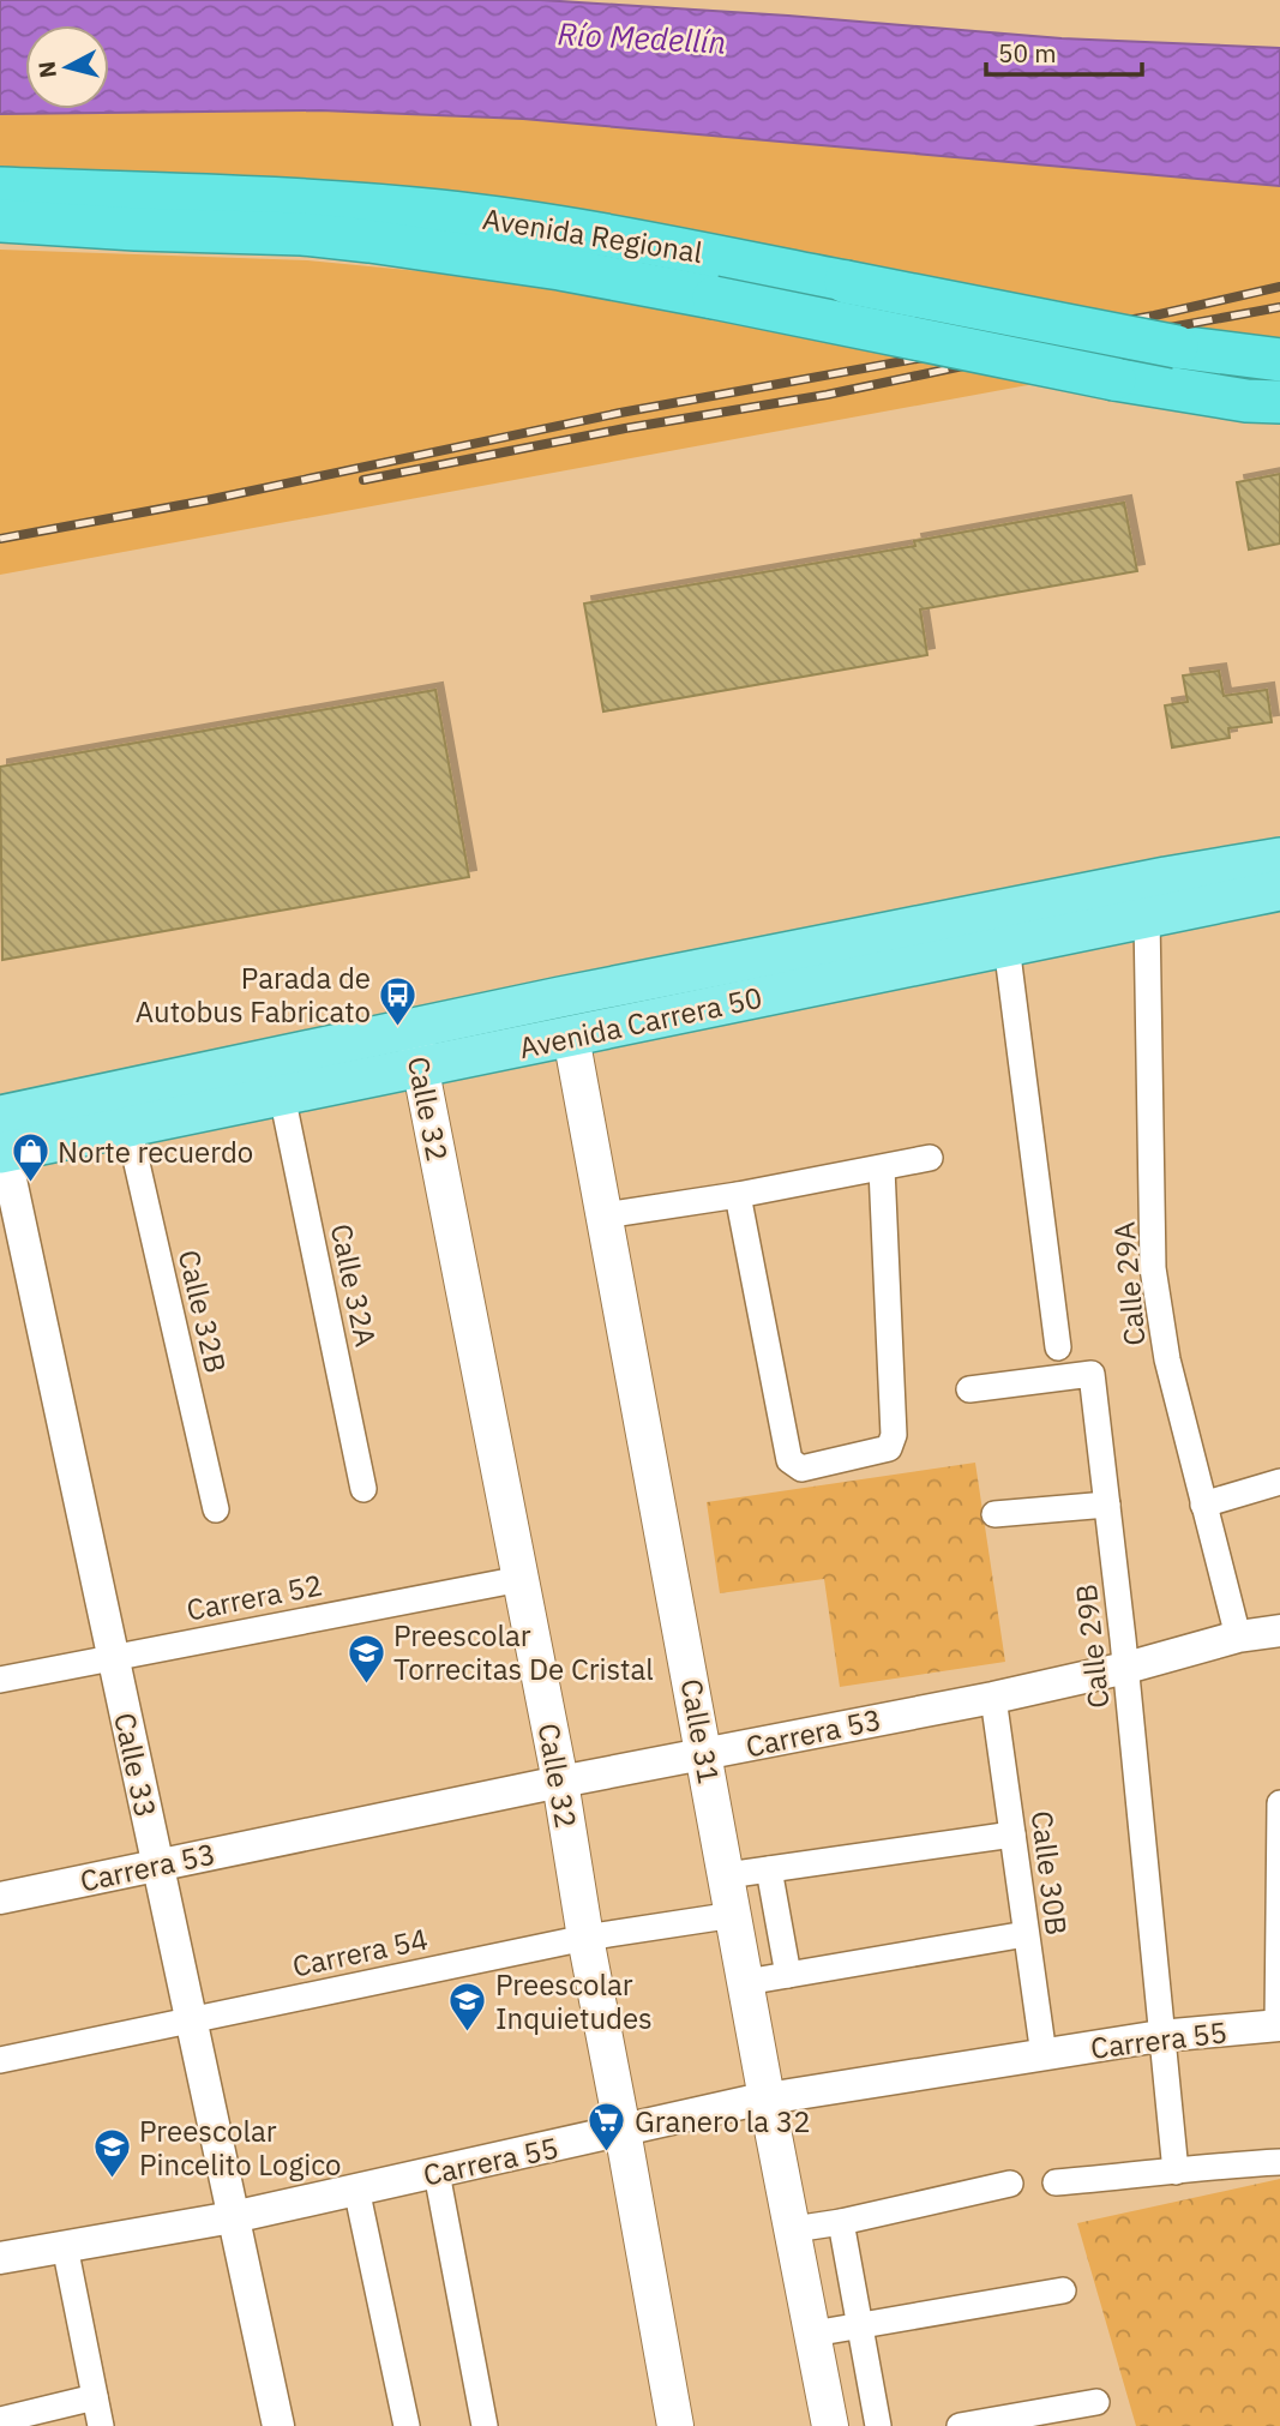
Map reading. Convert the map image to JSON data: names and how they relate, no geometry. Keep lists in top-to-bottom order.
{
  "streets": {
    "highway": ["Avenida Regional"],
    "main road": ["Avenida Carrera 50", "Calle 32", "Calle 31"],
    "street": [
      "Calle 29A",
      "Calle 32A",
      "Calle 32B",
      "Carrera 52",
      "Calle 29B",
      "Carrera 53",
      "Calle 33",
      "Calle 30B",
      "Carrera 54",
      "Carrera 55"
    ]
  },
  "crossings": [
    ["Avenida Carrera 50", "Calle 32"],
    ["Avenida Carrera 50", "Calle 29A"],
    ["Avenida Carrera 50", "Calle 32A"],
    ["Avenida Carrera 50", "Calle 32B"],
    ["Avenida Carrera 50", "Calle 31"],
    ["Avenida Carrera 50", "Calle 33"],
    ["Calle 32", "Carrera 52"],
    ["Calle 32", "Carrera 53"],
    ["Calle 32", "Carrera 54"],
    ["Calle 32", "Carrera 55"],
    ["Calle 29A", "Carrera 53"],
    ["Carrera 52", "Calle 33"],
    ["Calle 29B", "Carrera 53"],
    ["Calle 29B", "Carrera 55"],
    ["Calle 31", "Carrera 53"],
    ["Calle 31", "Carrera 54"],
    ["Calle 31", "Carrera 55"],
    ["Carrera 53", "Calle 33"],
    ["Carrera 53", "Calle 30B"],
    ["Calle 33", "Carrera 54"],
    ["Calle 33", "Carrera 55"],
    ["Calle 30B", "Carrera 55"]
  ],
  "water": ["Río Medellín"],
  "places": {
    "bus stop": ["Parada de Autobus Fabricato"],
    "shop": ["Norte recuerdo"],
    "school or university": ["Preescolar Torrecitas De Cristal", "Preescolar Inquietudes", "Preescolar Pincelito Logico"],
    "supermarket": ["Granero la 32"]
  },
  "scale_bar": "50 m",
  "north": "left"
}
